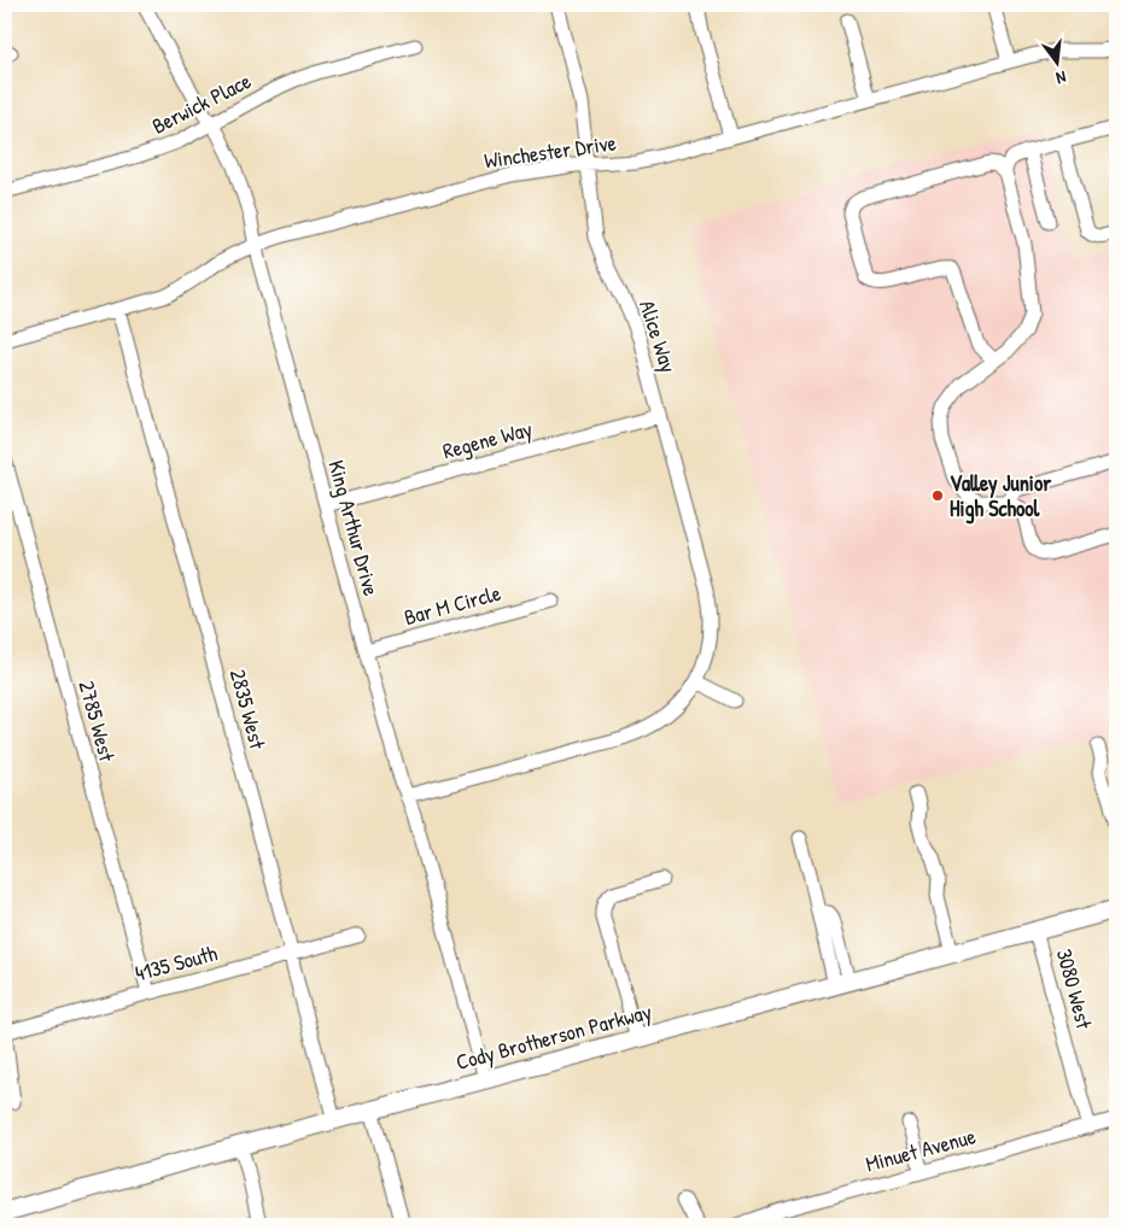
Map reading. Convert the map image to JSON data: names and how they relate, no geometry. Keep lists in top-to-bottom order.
{
  "streets": {
    "main road": ["Cody Brotherson Parkway"],
    "street": [
      "Berwick Place",
      "Winchester Drive",
      "Alice Way",
      "Regene Way",
      "King Arthur Drive",
      "Bar M Circle",
      "2835 West",
      "2785 West",
      "4135 South",
      "3080 West",
      "Minuet Avenue"
    ]
  },
  "crossings": [
    ["Berwick Place", "King Arthur Drive"],
    ["Winchester Drive", "Alice Way"],
    ["Winchester Drive", "King Arthur Drive"],
    ["Winchester Drive", "2835 West"],
    ["Alice Way", "Regene Way"],
    ["Alice Way", "King Arthur Drive"],
    ["Regene Way", "King Arthur Drive"],
    ["King Arthur Drive", "Bar M Circle"],
    ["King Arthur Drive", "Cody Brotherson Parkway"],
    ["2835 West", "4135 South"],
    ["2835 West", "Cody Brotherson Parkway"],
    ["2785 West", "4135 South"],
    ["3080 West", "Cody Brotherson Parkway"],
    ["3080 West", "Minuet Avenue"]
  ],
  "places": ["Valley Junior High School"],
  "north": "bottom"
}
